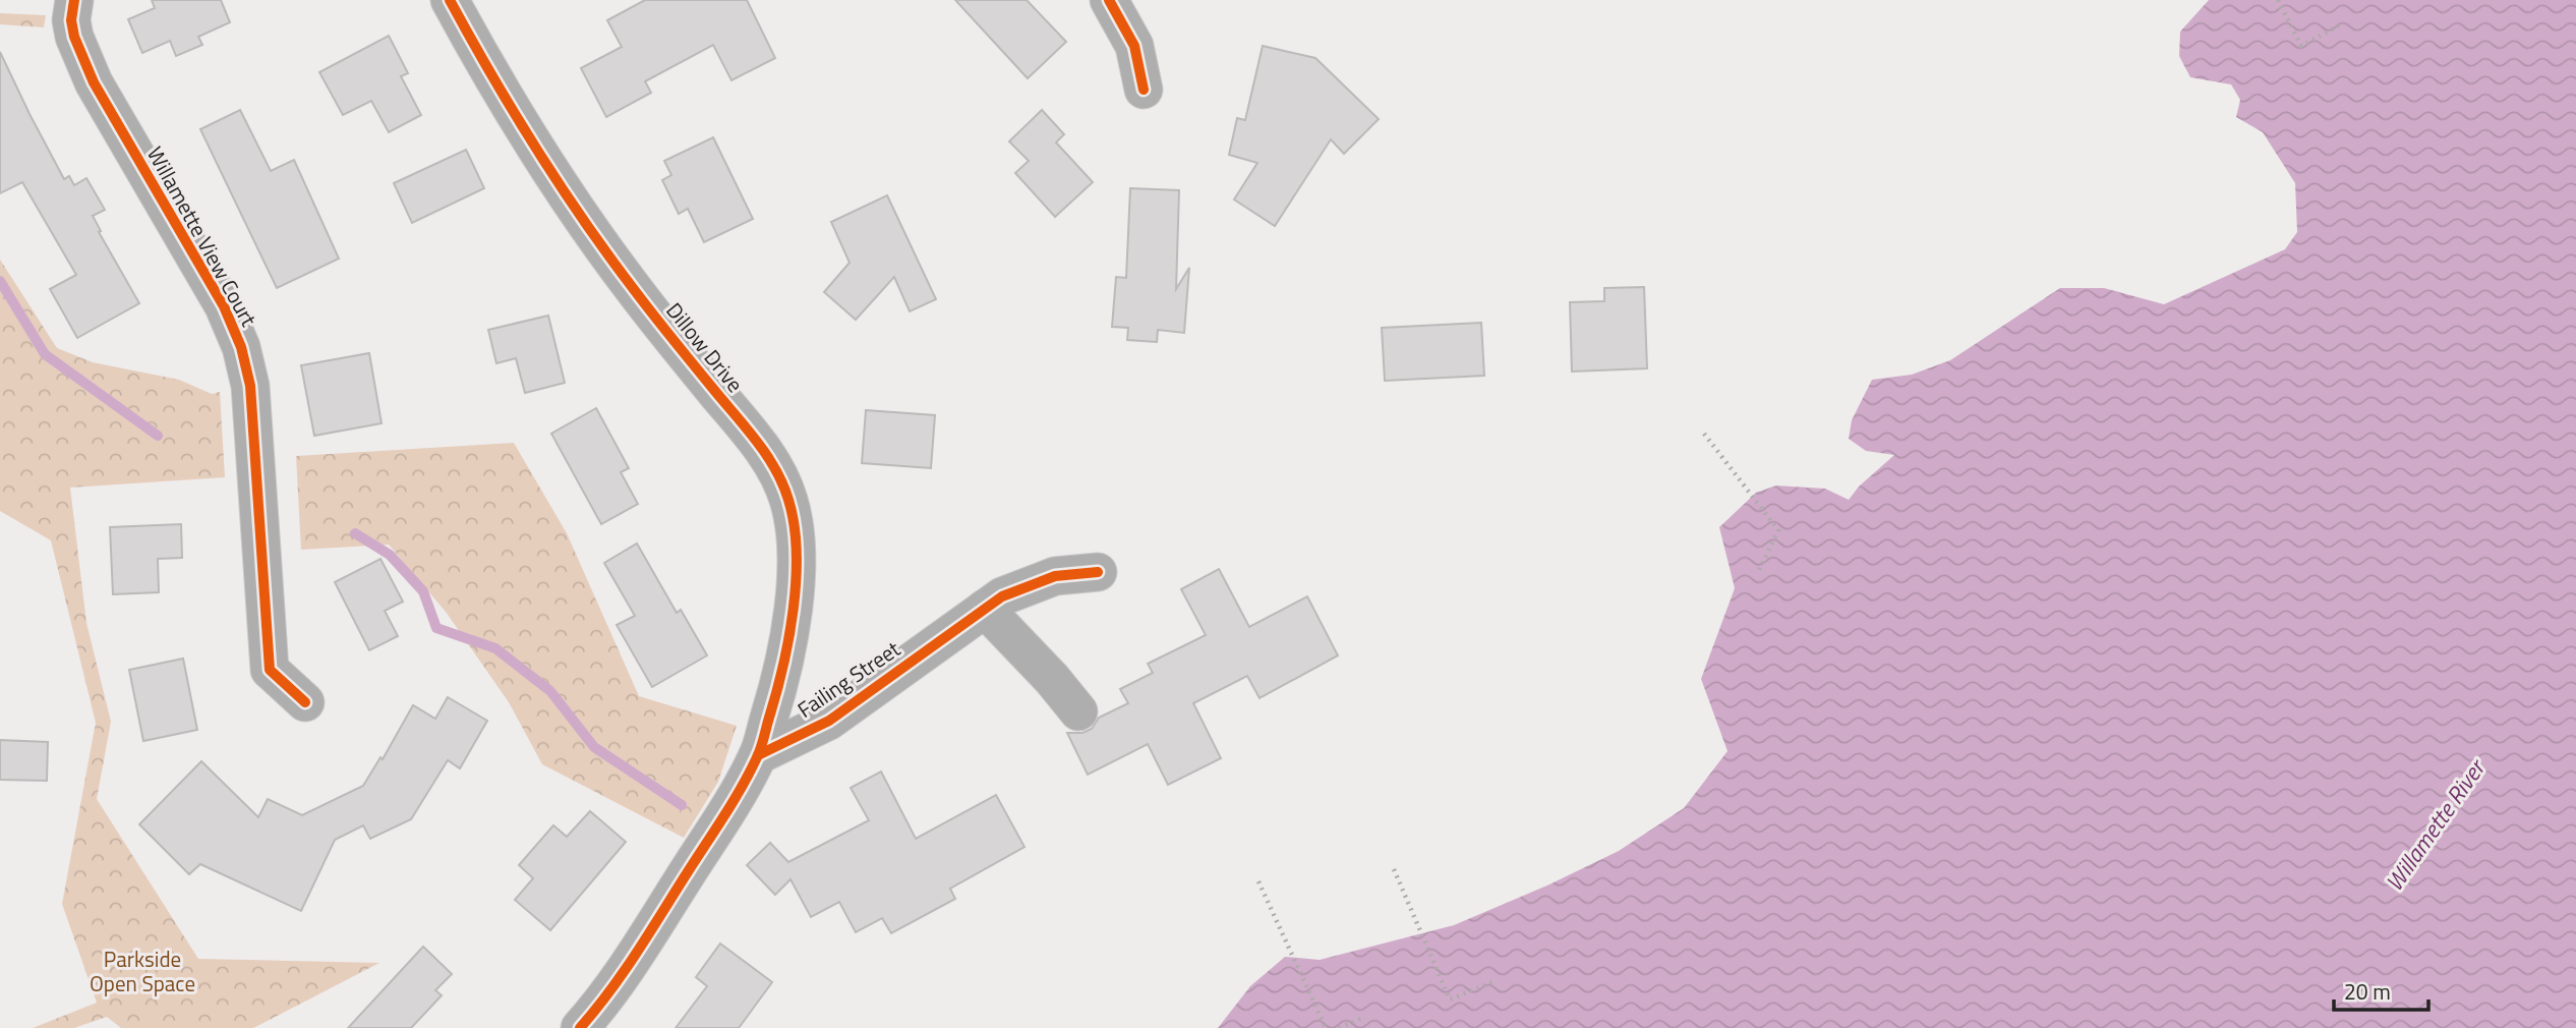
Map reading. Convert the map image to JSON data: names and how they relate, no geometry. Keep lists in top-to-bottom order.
{
  "streets": {
    "street": ["Willamette View Court", "Dillow Drive", "Failing Street"]
  },
  "crossings": [
    ["Dillow Drive", "Failing Street"]
  ],
  "water": ["Willamette River"],
  "parks": ["Parkside Open Space"],
  "scale_bar": "20 m"
}
